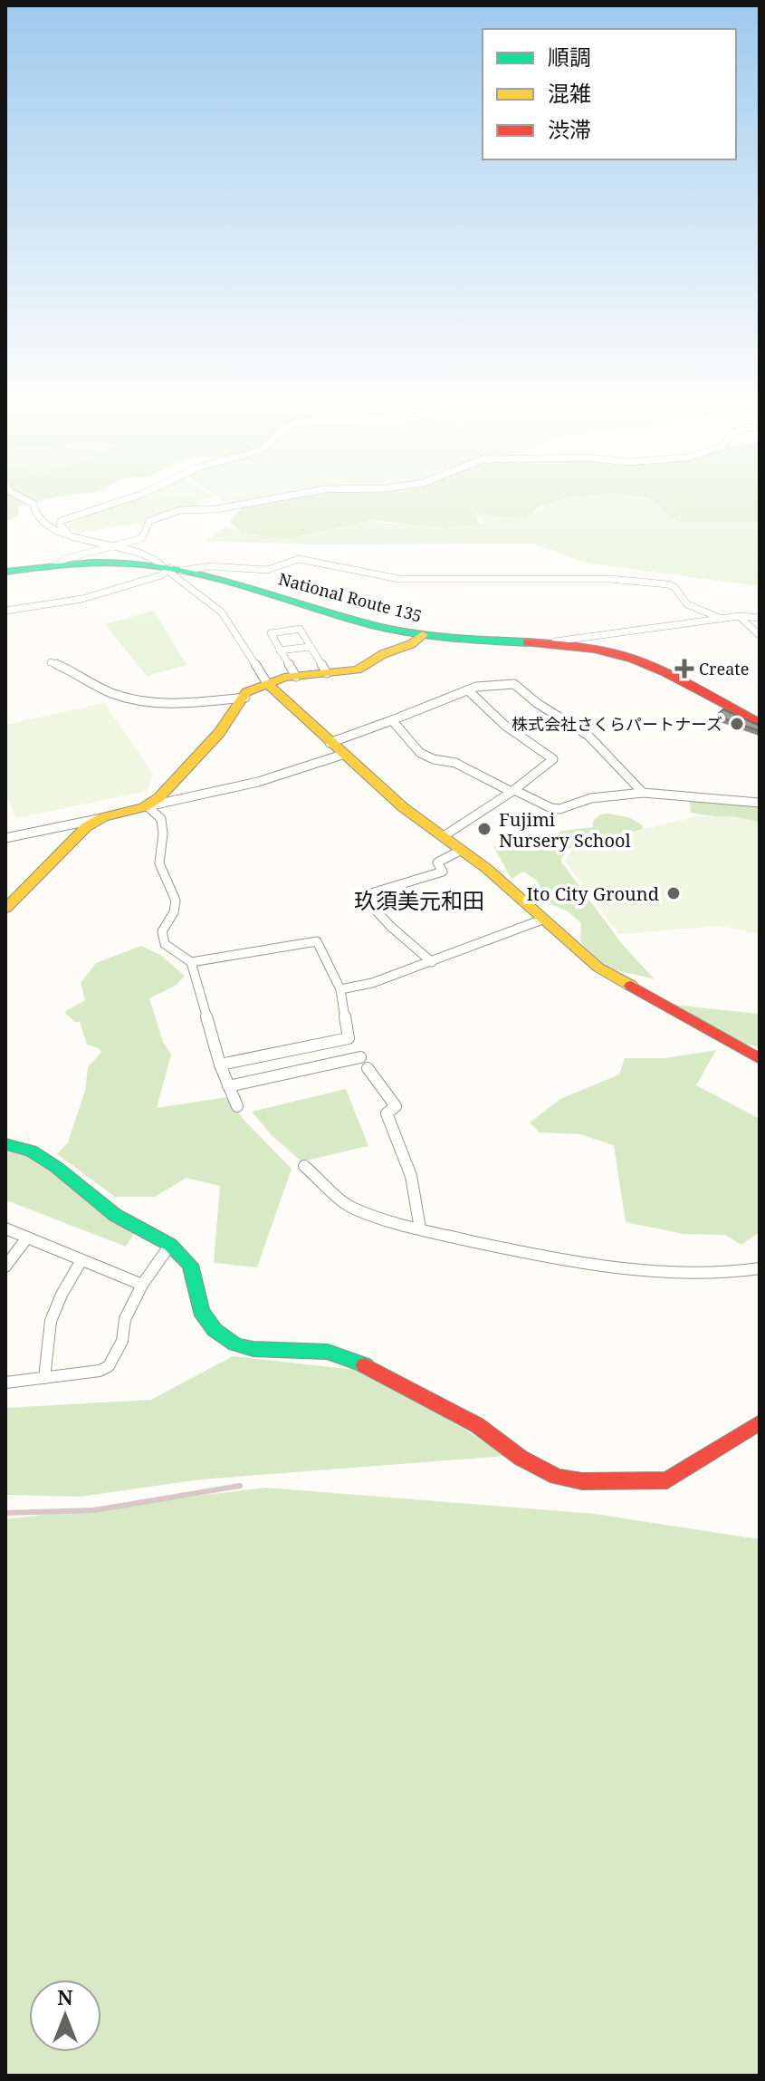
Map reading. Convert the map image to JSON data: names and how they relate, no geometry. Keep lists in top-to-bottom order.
{
  "streets": {
    "main road": ["National Route 135"]
  },
  "districts": ["玖須美元和田"],
  "places": {
    "health": ["Create"],
    "other": ["株式会社さくらパートナーズ", "Fujimi Nursery School", "Ito City Ground"]
  },
  "legend": ["順調", "混雑", "渋滞"],
  "north": "top"
}
